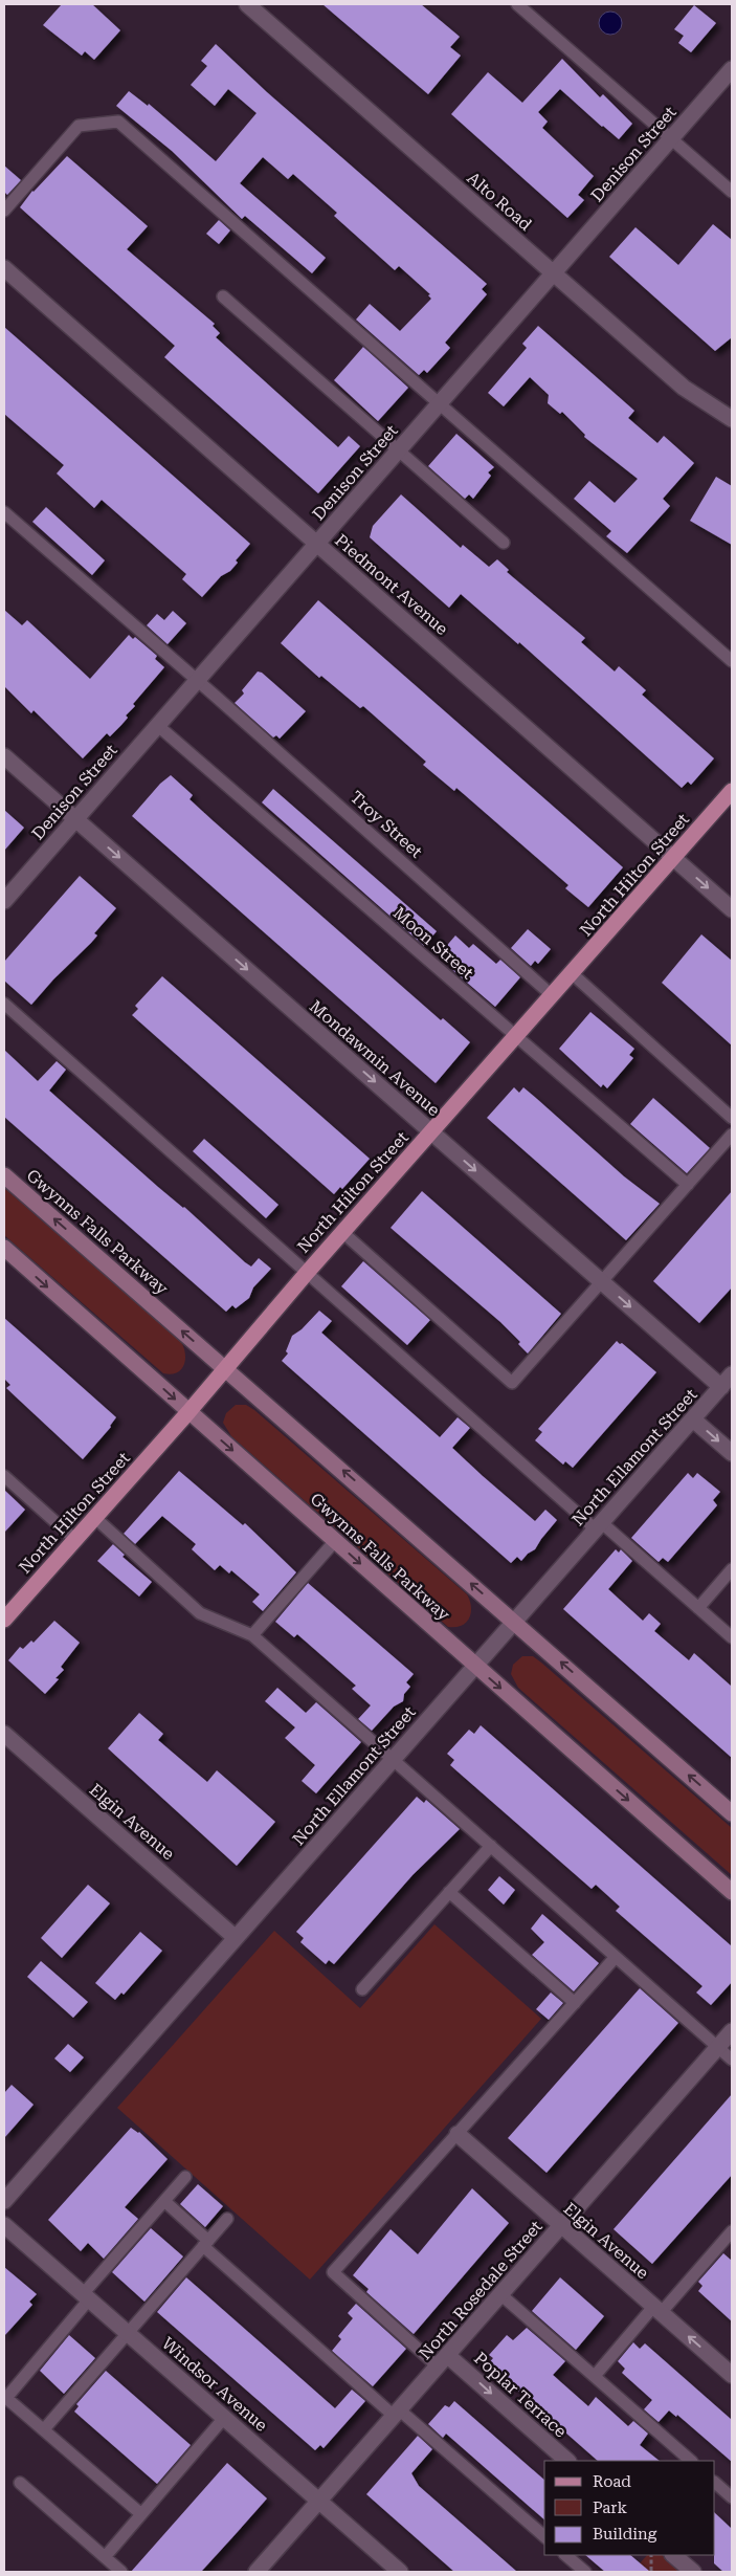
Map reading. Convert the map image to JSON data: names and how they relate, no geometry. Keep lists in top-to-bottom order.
{
  "streets": {
    "main road": ["North Hilton Street", "Gwynns Falls Parkway"],
    "street": [
      "Denison Street",
      "Alto Road",
      "Piedmont Avenue",
      "Mondawmin Avenue",
      "North Ellamont Street",
      "Elgin Avenue",
      "North Rosedale Street",
      "Windsor Avenue",
      "Poplar Terrace"
    ],
    "lane": ["Troy Street", "Moon Street"]
  },
  "crossings": [
    ["Denison Street", "Alto Road"],
    ["Denison Street", "Piedmont Avenue"],
    ["Denison Street", "Troy Street"],
    ["Denison Street", "Moon Street"],
    ["Denison Street", "Mondawmin Avenue"],
    ["Piedmont Avenue", "North Hilton Street"],
    ["Troy Street", "North Hilton Street"],
    ["North Hilton Street", "Moon Street"],
    ["North Hilton Street", "Mondawmin Avenue"],
    ["North Hilton Street", "Gwynns Falls Parkway"],
    ["Mondawmin Avenue", "North Ellamont Street"],
    ["Gwynns Falls Parkway", "North Ellamont Street"],
    ["North Ellamont Street", "Elgin Avenue"],
    ["Elgin Avenue", "North Rosedale Street"],
    ["North Rosedale Street", "Windsor Avenue"],
    ["North Rosedale Street", "Poplar Terrace"]
  ],
  "one_way": ["Mondawmin Avenue", "Poplar Terrace"],
  "legend": ["Road", "Park", "Building"]
}
